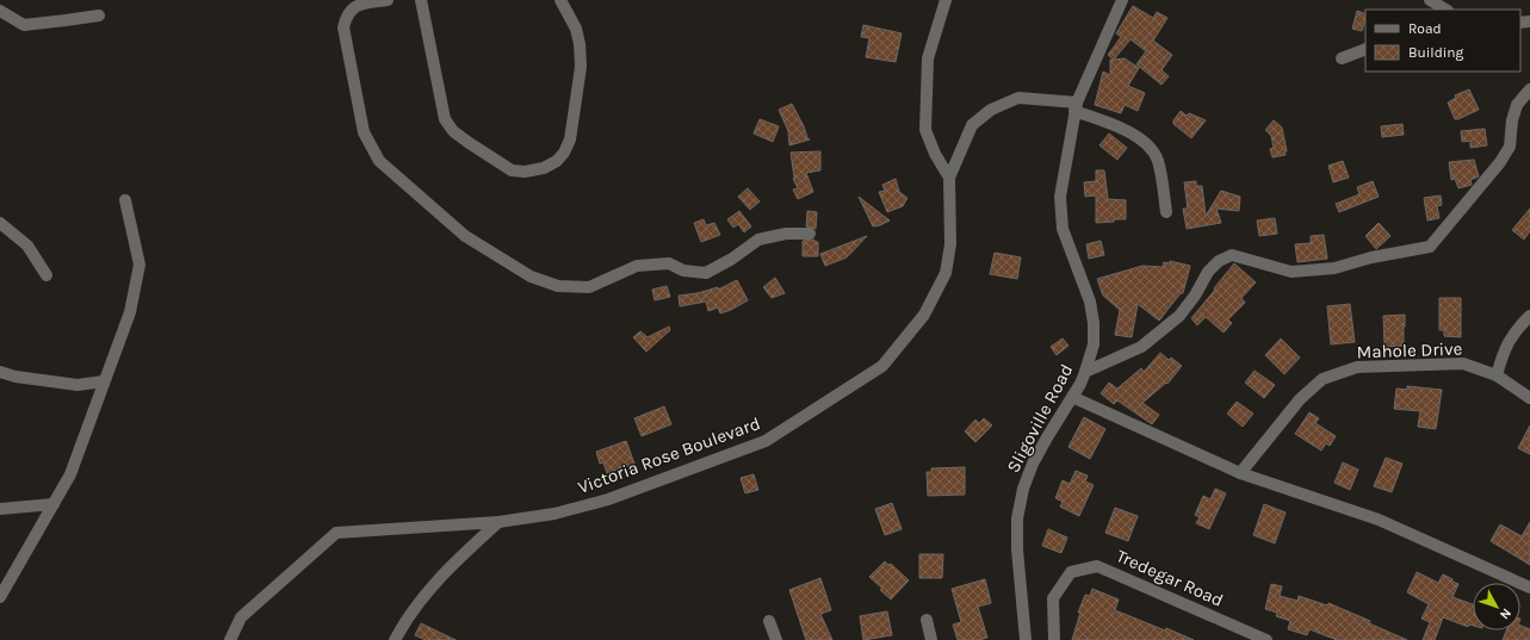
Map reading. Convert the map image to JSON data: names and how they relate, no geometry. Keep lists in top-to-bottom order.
{
  "streets": {
    "street": [
      "Mahole Drive",
      "Sligoville Road",
      "Victoria Rose Boulevard",
      "Tredegar Road"
    ]
  },
  "crossings": [
    ["Sligoville Road", "Victoria Rose Boulevard"]
  ],
  "legend": ["Road", "Building"],
  "north": "bottom right"
}
